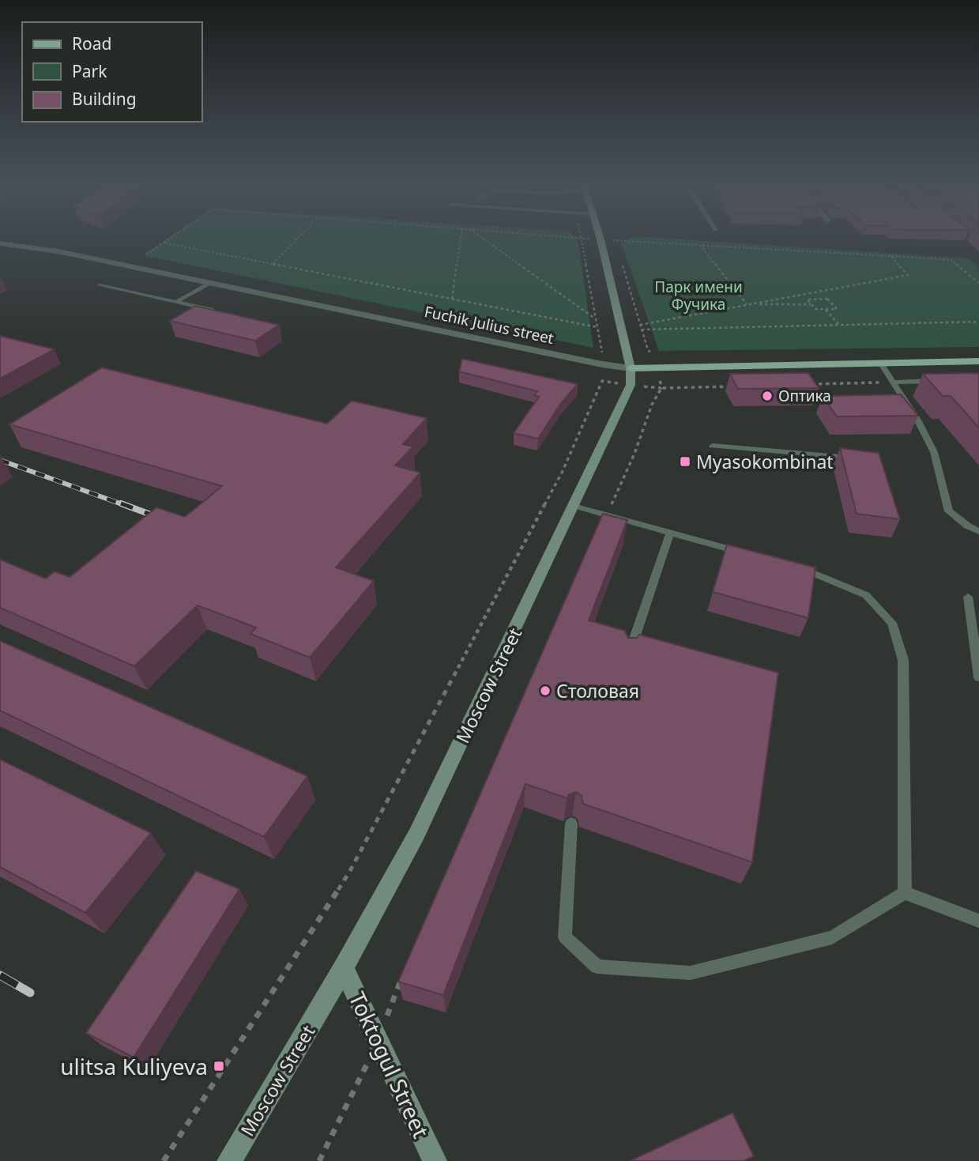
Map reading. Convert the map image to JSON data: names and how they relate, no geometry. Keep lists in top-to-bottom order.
{
  "streets": {
    "main road": ["Fuchik Julius street", "Moscow Street", "Toktogul Street"]
  },
  "crossings": [
    ["Fuchik Julius street", "Moscow Street"],
    ["Moscow Street", "Toktogul Street"]
  ],
  "parks": ["Парк имени Фучика"],
  "places": {
    "other": ["Оптика", "Столовая"],
    "transit": ["Myasokombinat", "ulitsa Kuliyeva"]
  },
  "legend": ["Road", "Park", "Building"]
}
